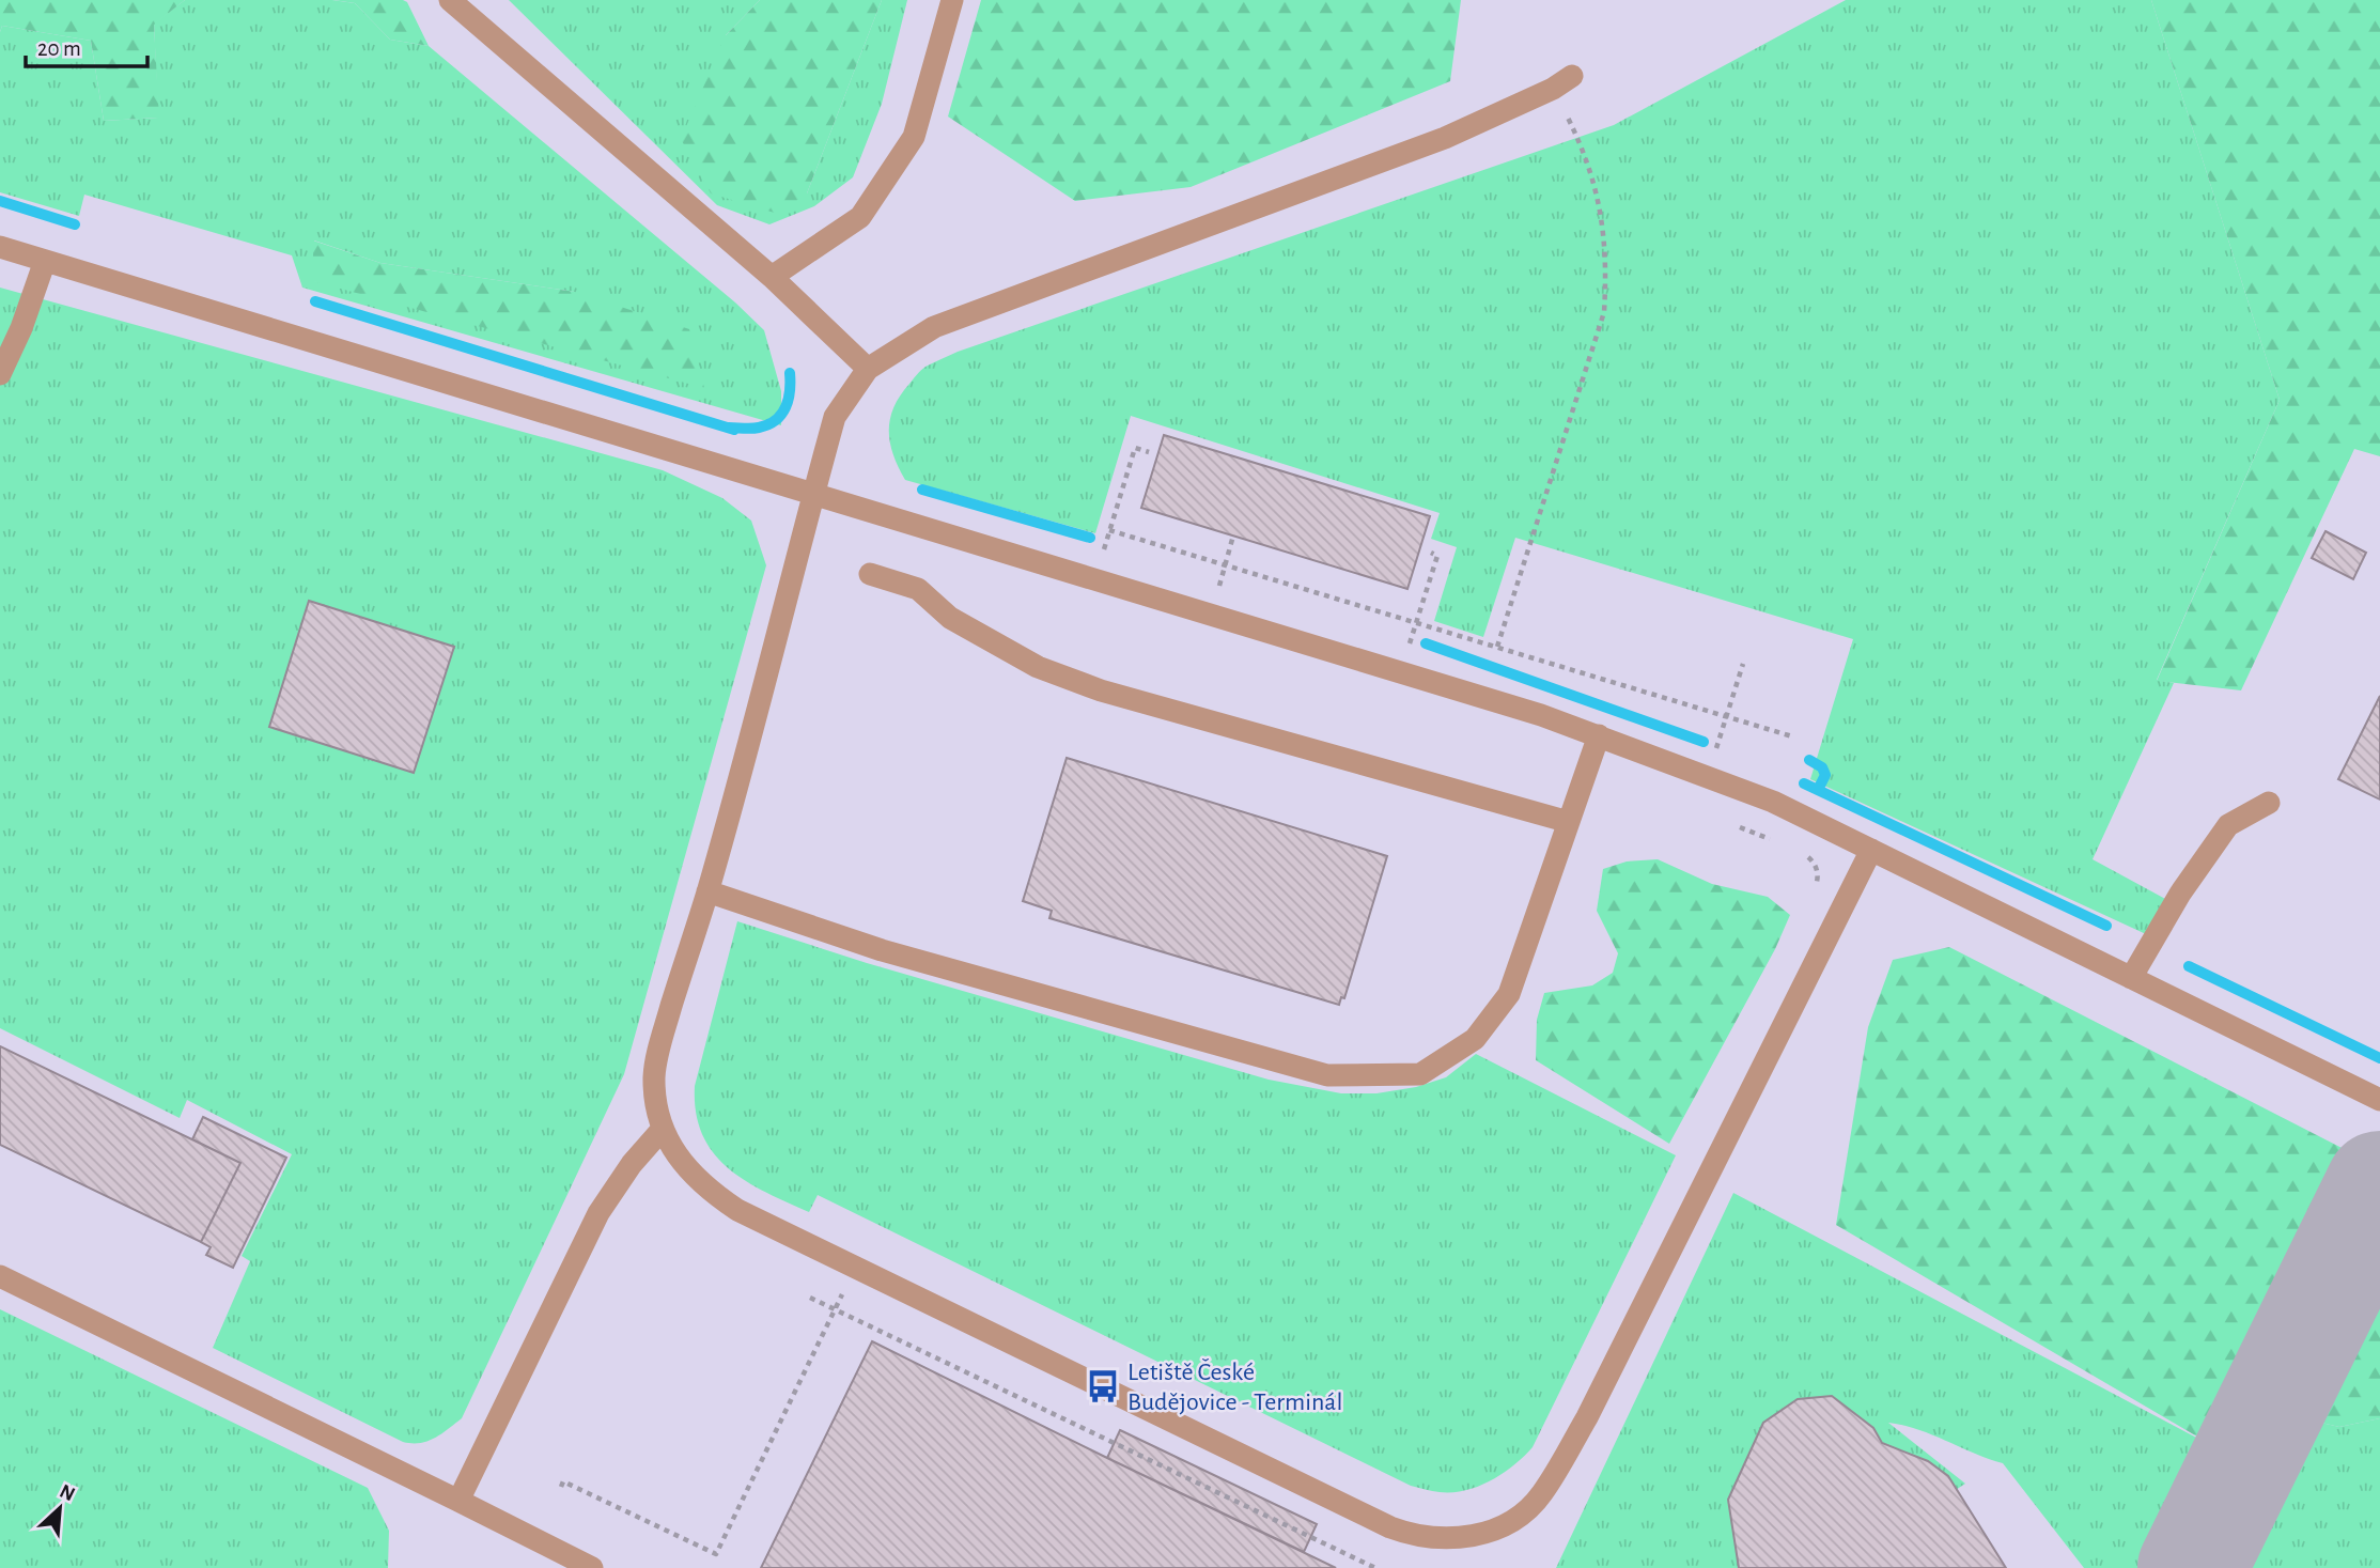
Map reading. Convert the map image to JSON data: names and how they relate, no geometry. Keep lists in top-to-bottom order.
{
  "places": {
    "bus stop": ["Letiště České Budějovice - Terminál"]
  },
  "scale_bar": "20 m",
  "north": "top right"
}
